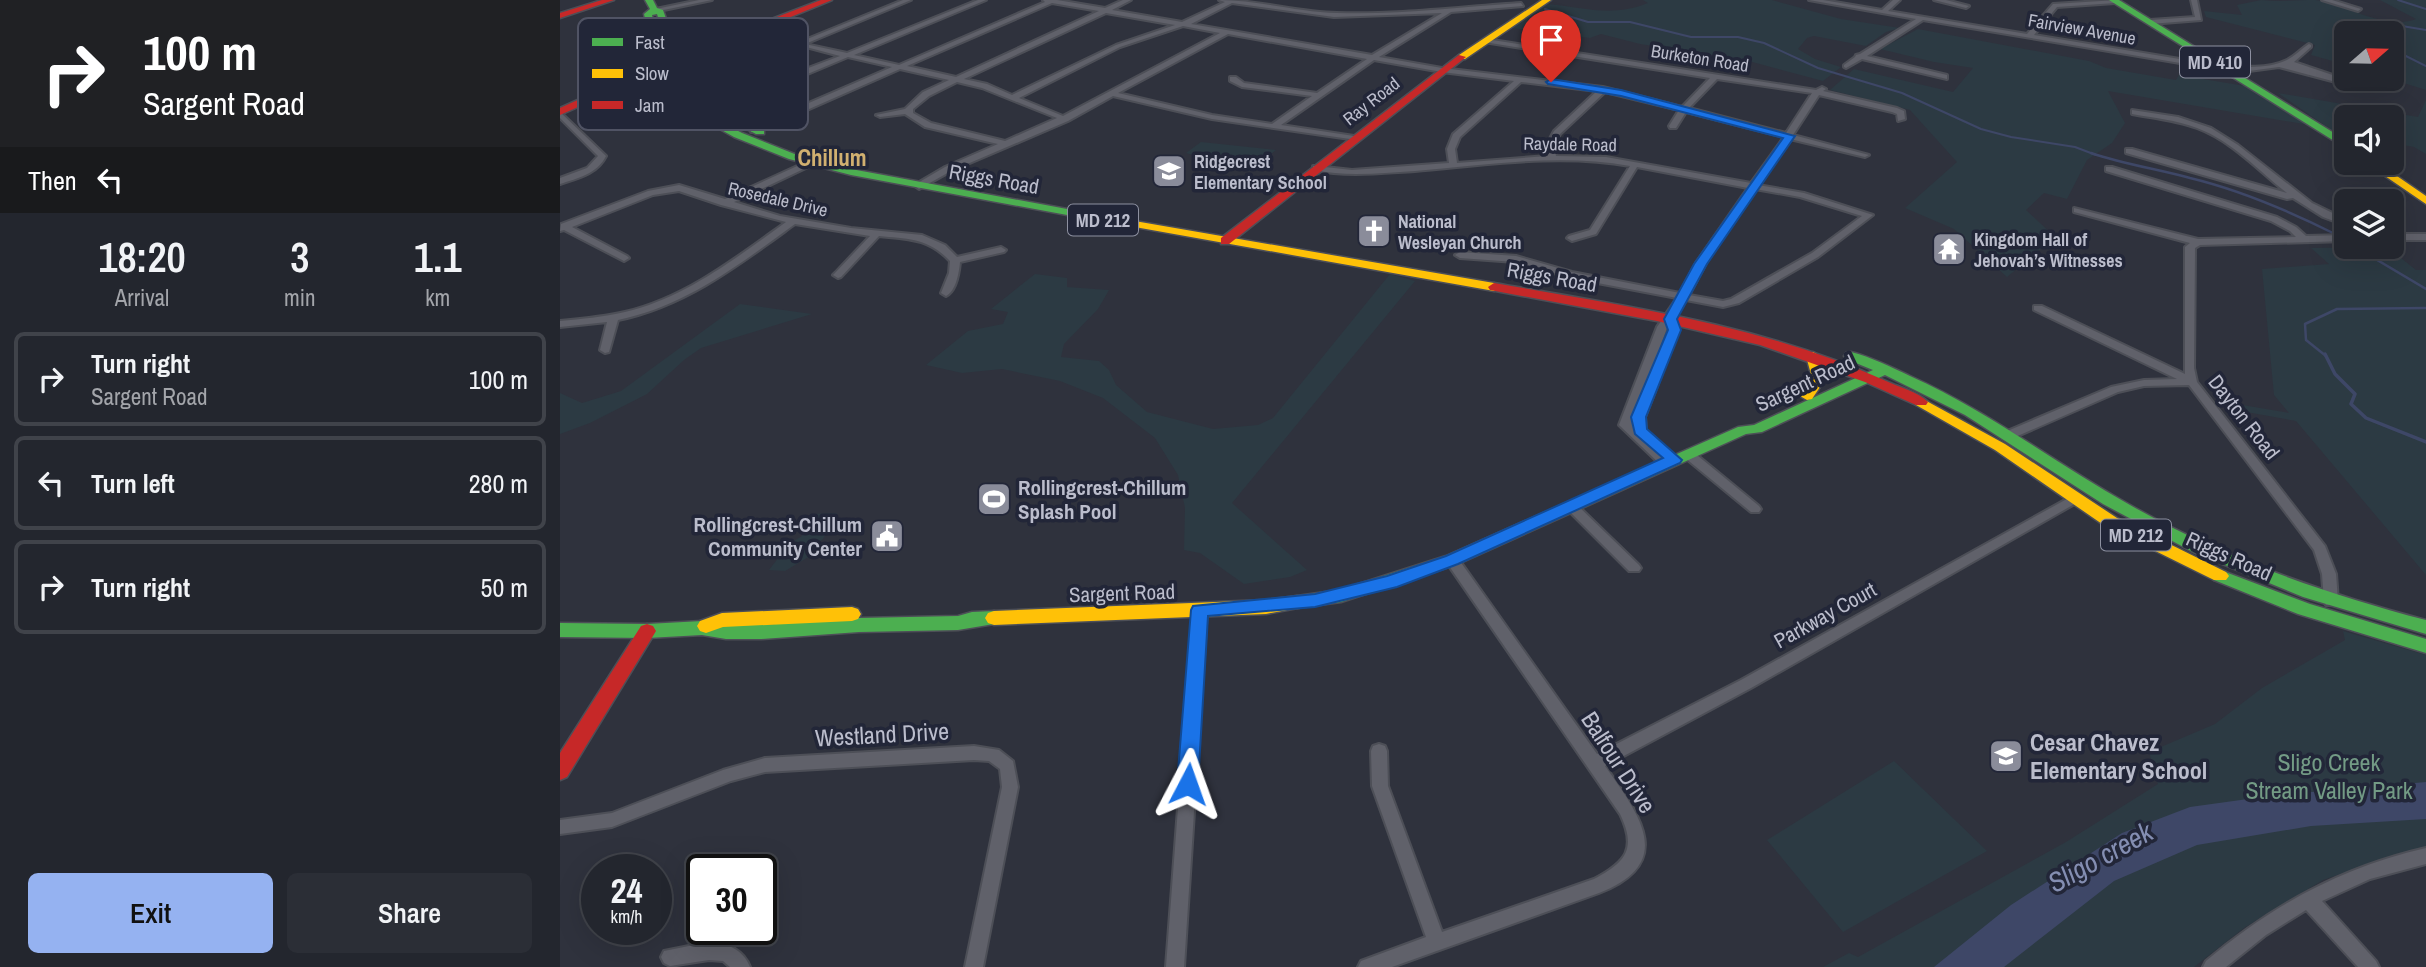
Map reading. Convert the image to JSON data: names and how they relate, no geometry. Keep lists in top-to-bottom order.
{
  "streets": {
    "main road": [
      "MD 410",
      "Ray Road",
      "Riggs Road",
      "MD 212",
      "Sargent Road"
    ],
    "street": [
      "Fairview Avenue",
      "Burketon Road",
      "Raydale Road",
      "Rosedale Drive",
      "Dayton Road",
      "Parkway Court",
      "Westland Drive",
      "Balfour Drive"
    ]
  },
  "crossings": [
    ["Fairview Avenue", "MD 410"],
    ["Burketon Road", "Ray Road"],
    ["Ray Road", "Raydale Road"],
    ["Ray Road", "Riggs Road"],
    ["Riggs Road", "Sargent Road"],
    ["Riggs Road", "Dayton Road"],
    ["Riggs Road", "Parkway Court"],
    ["Sargent Road", "Balfour Drive"],
    ["Parkway Court", "Balfour Drive"]
  ],
  "districts": ["Chillum"],
  "water": ["Sligo creek"],
  "parks": ["Sligo Creek Stream Valley Park"],
  "places": {
    "school or university": ["Ridgecrest Elementary School", "Cesar Chavez Elementary School"],
    "church": ["National Wesleyan Church"],
    "temple": ["Kingdom Hall of Jehovah’s Witnesses"],
    "sports": ["Rollingcrest-Chillum Splash Pool"],
    "public building": ["Rollingcrest-Chillum Community Center"]
  },
  "legend": ["Fast", "Slow", "Jam"],
  "north": "right",
  "page": {
    "turn": ["100 m", "Sargent Road"],
    "then": "Then",
    "eta": [
      "18:20",
      "Arrival",
      "3",
      "min",
      "1.1",
      "km"
    ],
    "list": [
      {
        "name": "Turn right",
        "note": "Sargent Road",
        "value": "100 m"
      },
      {
        "name": "Turn left",
        "value": "280 m"
      },
      {
        "name": "Turn right",
        "value": "50 m"
      }
    ],
    "speed": "24 km/h",
    "limit": "30",
    "buttons": ["Exit", "Share"]
  }
}
